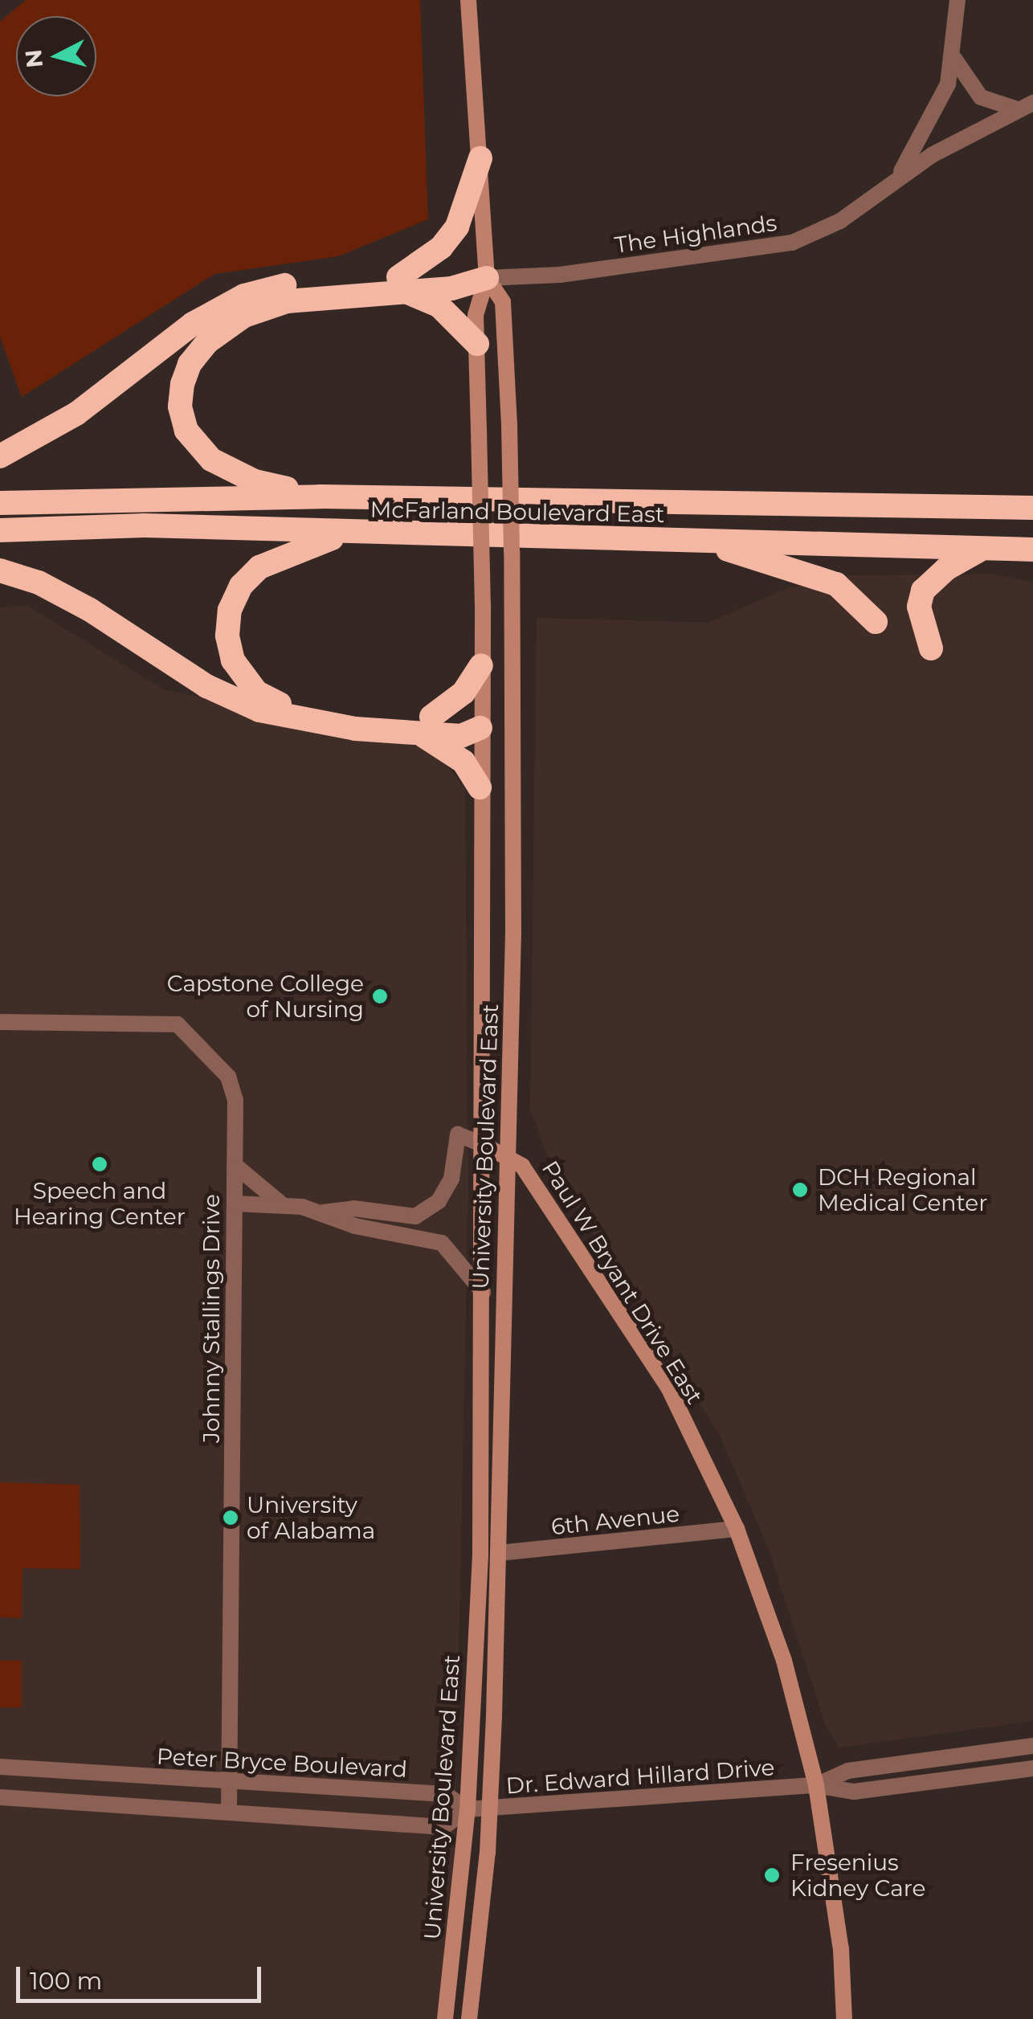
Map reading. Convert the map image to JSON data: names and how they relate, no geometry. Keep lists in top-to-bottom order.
{
  "streets": {
    "highway": ["McFarland Boulevard East"],
    "main road": ["University Boulevard East", "Paul W Bryant Drive East"],
    "street": [
      "The Highlands",
      "Johnny Stallings Drive",
      "6th Avenue",
      "Peter Bryce Boulevard",
      "Dr. Edward Hillard Drive"
    ]
  },
  "crossings": [
    ["The Highlands", "University Boulevard East"],
    ["University Boulevard East", "Paul W Bryant Drive East"],
    ["University Boulevard East", "6th Avenue"],
    ["University Boulevard East", "Peter Bryce Boulevard"],
    ["University Boulevard East", "Dr. Edward Hillard Drive"],
    ["Paul W Bryant Drive East", "6th Avenue"],
    ["Paul W Bryant Drive East", "Dr. Edward Hillard Drive"],
    ["Johnny Stallings Drive", "Peter Bryce Boulevard"],
    ["Peter Bryce Boulevard", "Dr. Edward Hillard Drive"]
  ],
  "places": [
    "Capstone College of Nursing",
    "Speech and Hearing Center",
    "DCH Regional Medical Center",
    "University of Alabama",
    "Fresenius Kidney Care"
  ],
  "scale_bar": "100 m",
  "north": "left"
}
